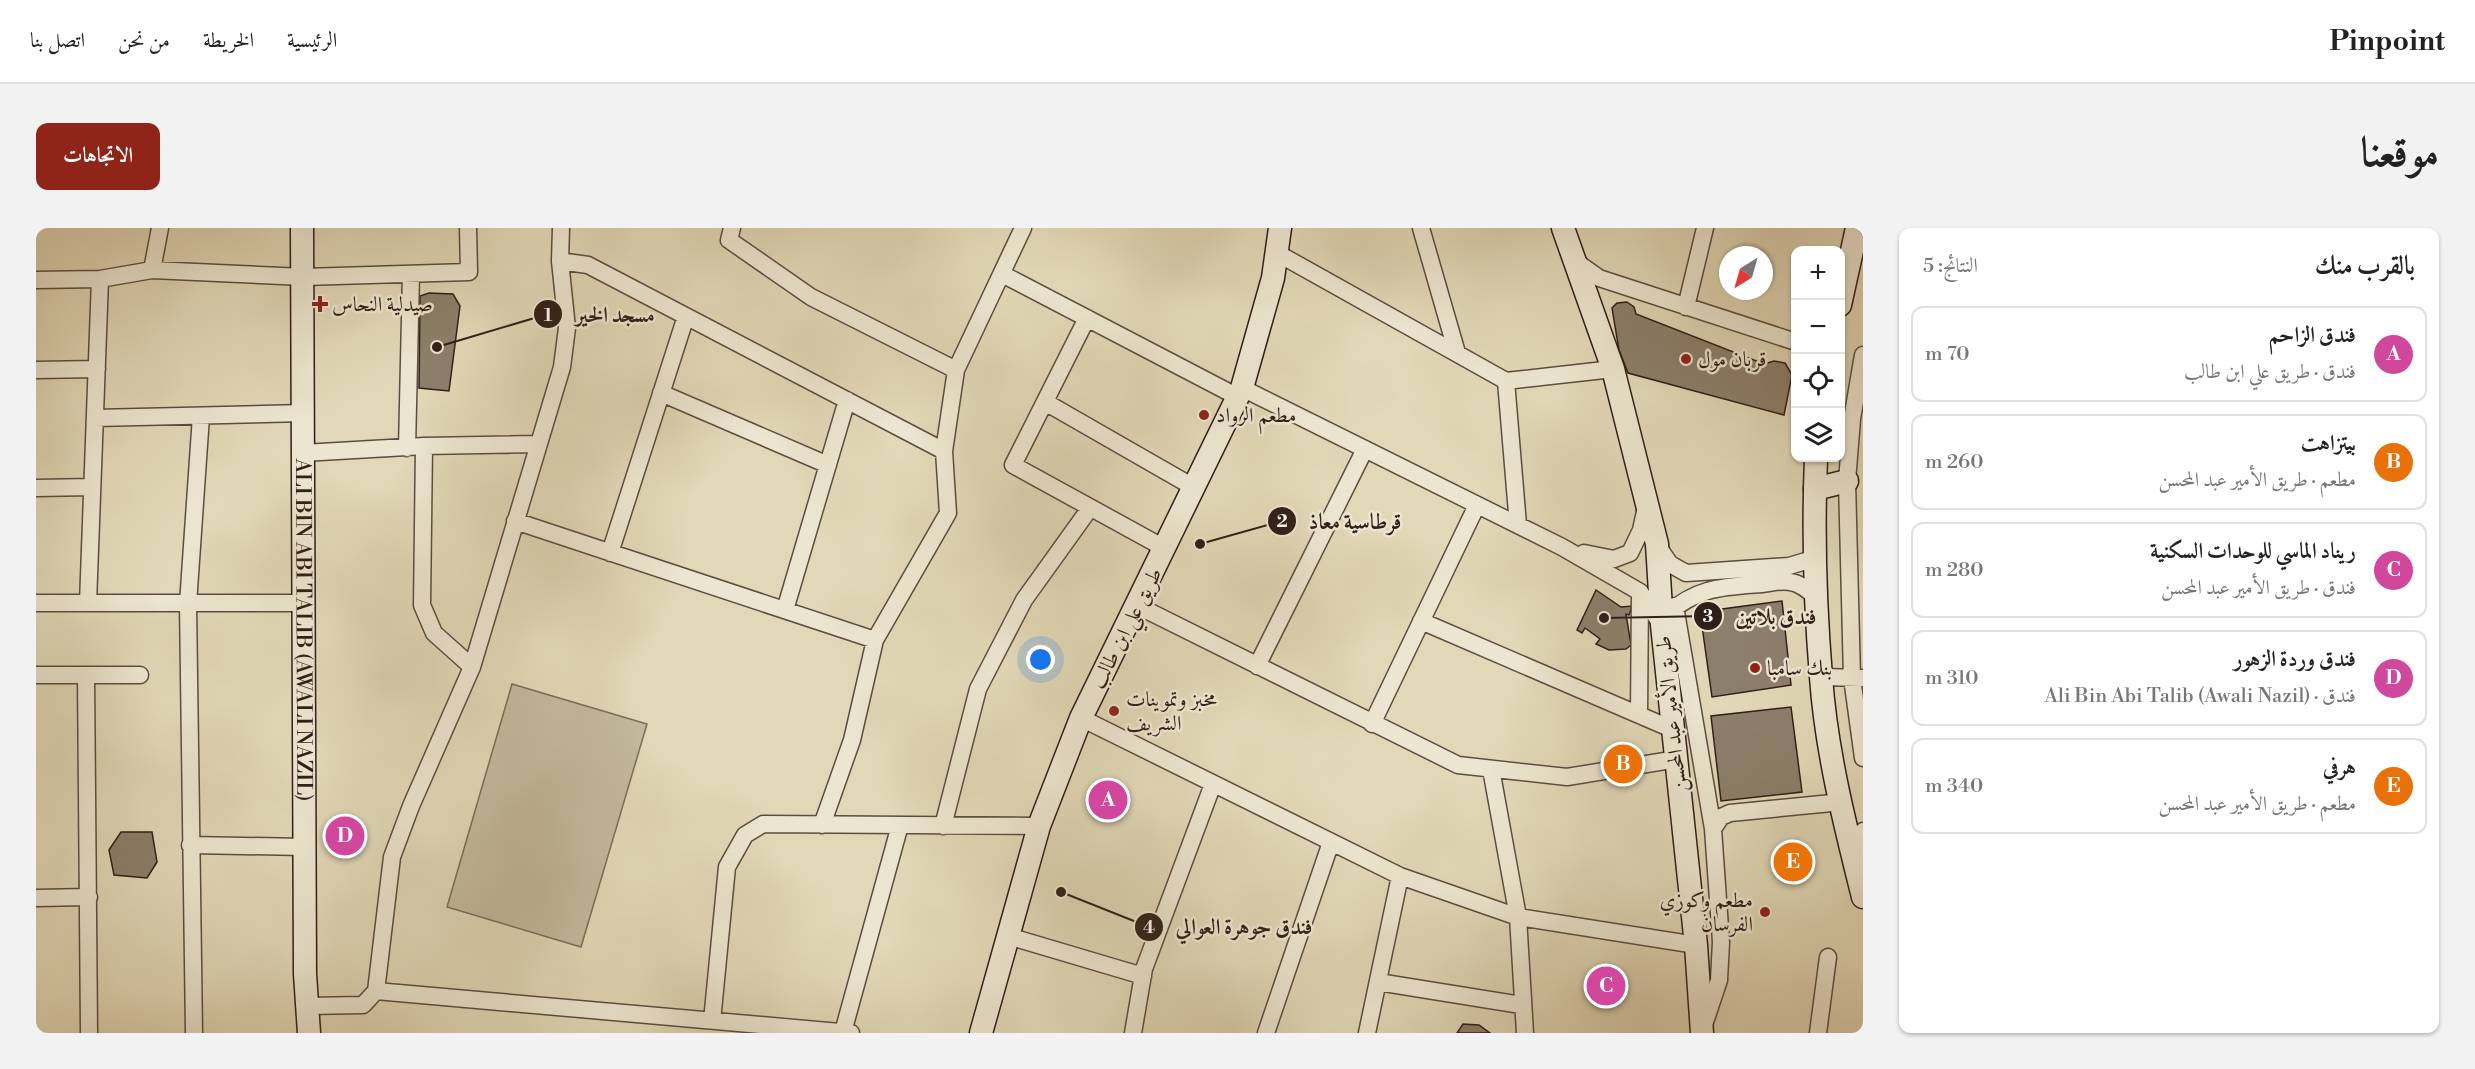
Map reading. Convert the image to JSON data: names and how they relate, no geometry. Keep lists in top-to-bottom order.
{
  "streets": {
    "main road": ["طريق علي ابن طالب", "ALI BIN ABI TALIB (AWALI NAZIL)", "طريق الأمير عبد المحسن"]
  },
  "places": {
    "health": ["صيدلية النحاس"],
    "other": [
      "مسجد الخير",
      "قربان مول",
      "مطعم الرواد",
      "قرطاسية معاذ",
      "فندق بلاتين",
      "بنك سامبا",
      "مخبز وتموينات الشريف",
      "فندق جوهرة العوالي",
      "مطعم وكوزي الفرسان"
    ]
  },
  "north": "bottom left",
  "page": {
    "header": "Pinpoint",
    "nav": [
      "الرئيسية",
      "الخريطة",
      "من نحن",
      "اتصل بنا"
    ],
    "title": "موقعنا",
    "buttons": "الاتجاهات",
    "heading": ["بالقرب منك", "النتائج: 5"],
    "map_buttons": ["+", "−"],
    "list": [
      {
        "mark": "A",
        "name": "فندق الزاحم",
        "note": "فندق · طريق علي ابن طالب",
        "value": "70 m"
      },
      {
        "mark": "B",
        "name": "بيتزاهت",
        "note": "مطعم · طريق الأمير عبد المحسن",
        "value": "260 m"
      },
      {
        "mark": "C",
        "name": "ريناد الماسي للوحدات السكنية",
        "note": "فندق · طريق الأمير عبد المحسن",
        "value": "280 m"
      },
      {
        "mark": "D",
        "name": "فندق وردة الزهور",
        "note": "فندق · Ali Bin Abi Talib (Awali Nazil)",
        "value": "310 m"
      },
      {
        "mark": "E",
        "name": "هرفي",
        "note": "مطعم · طريق الأمير عبد المحسن",
        "value": "340 m"
      }
    ],
    "pins": [
      "B",
      "A",
      "D",
      "E",
      "C"
    ]
  }
}
